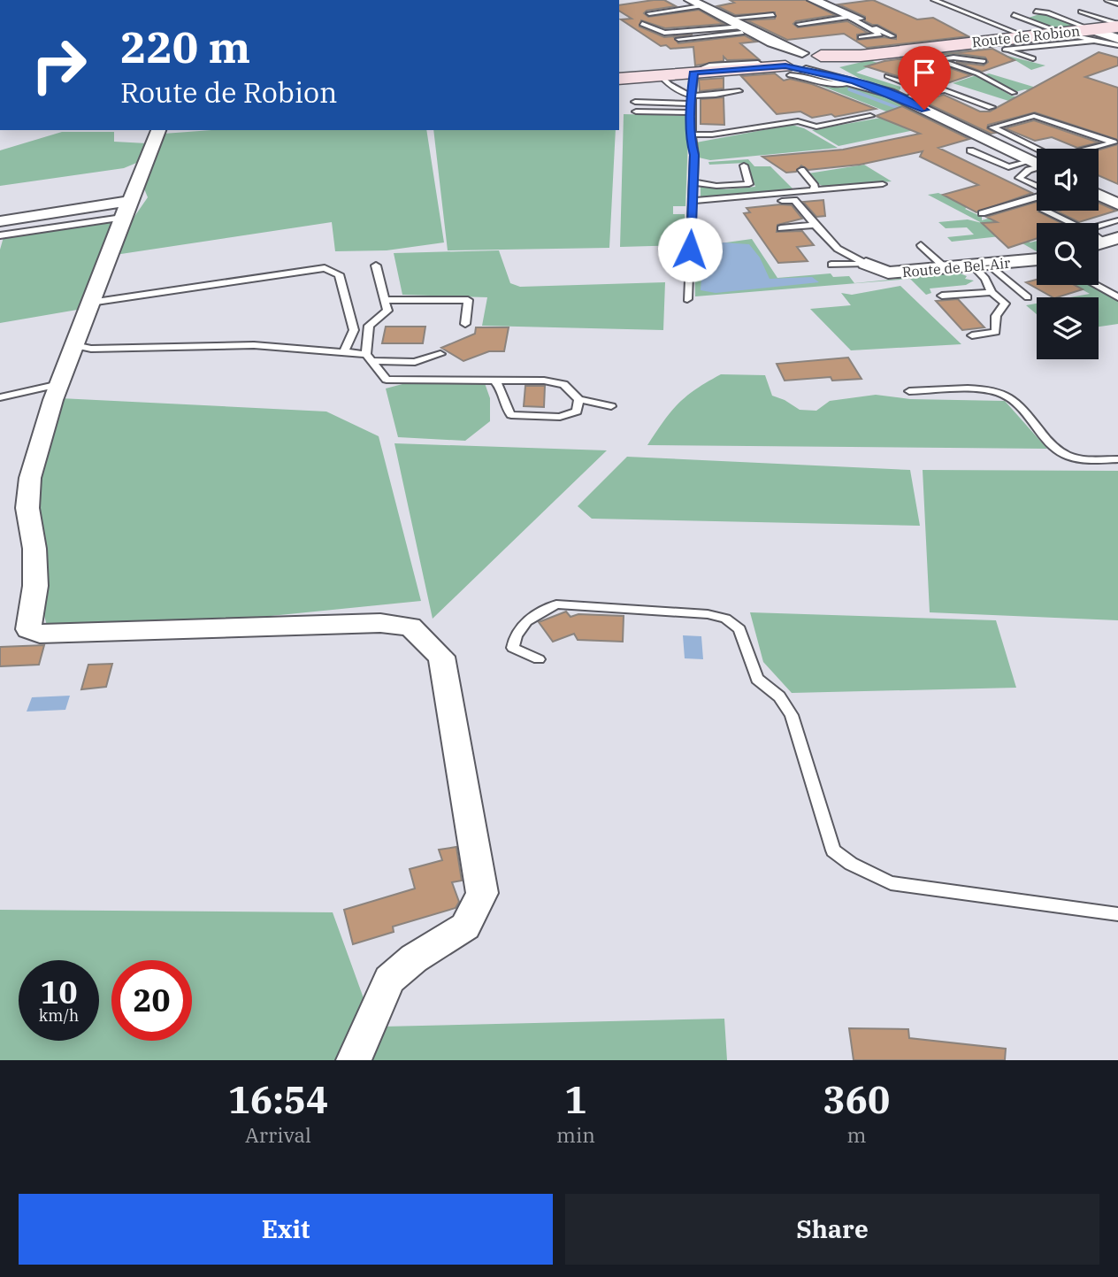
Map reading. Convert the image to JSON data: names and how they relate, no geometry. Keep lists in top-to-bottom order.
{
  "streets": {
    "main road": ["Route de Robion"],
    "street": ["Route de Bel-Air"]
  },
  "page": {
    "turn": ["220 m", "Route de Robion"],
    "speed": "10 km/h",
    "limit": "20",
    "eta": [
      "16:54",
      "Arrival",
      "1",
      "min",
      "360",
      "m"
    ],
    "buttons": ["Exit", "Share"]
  }
}
